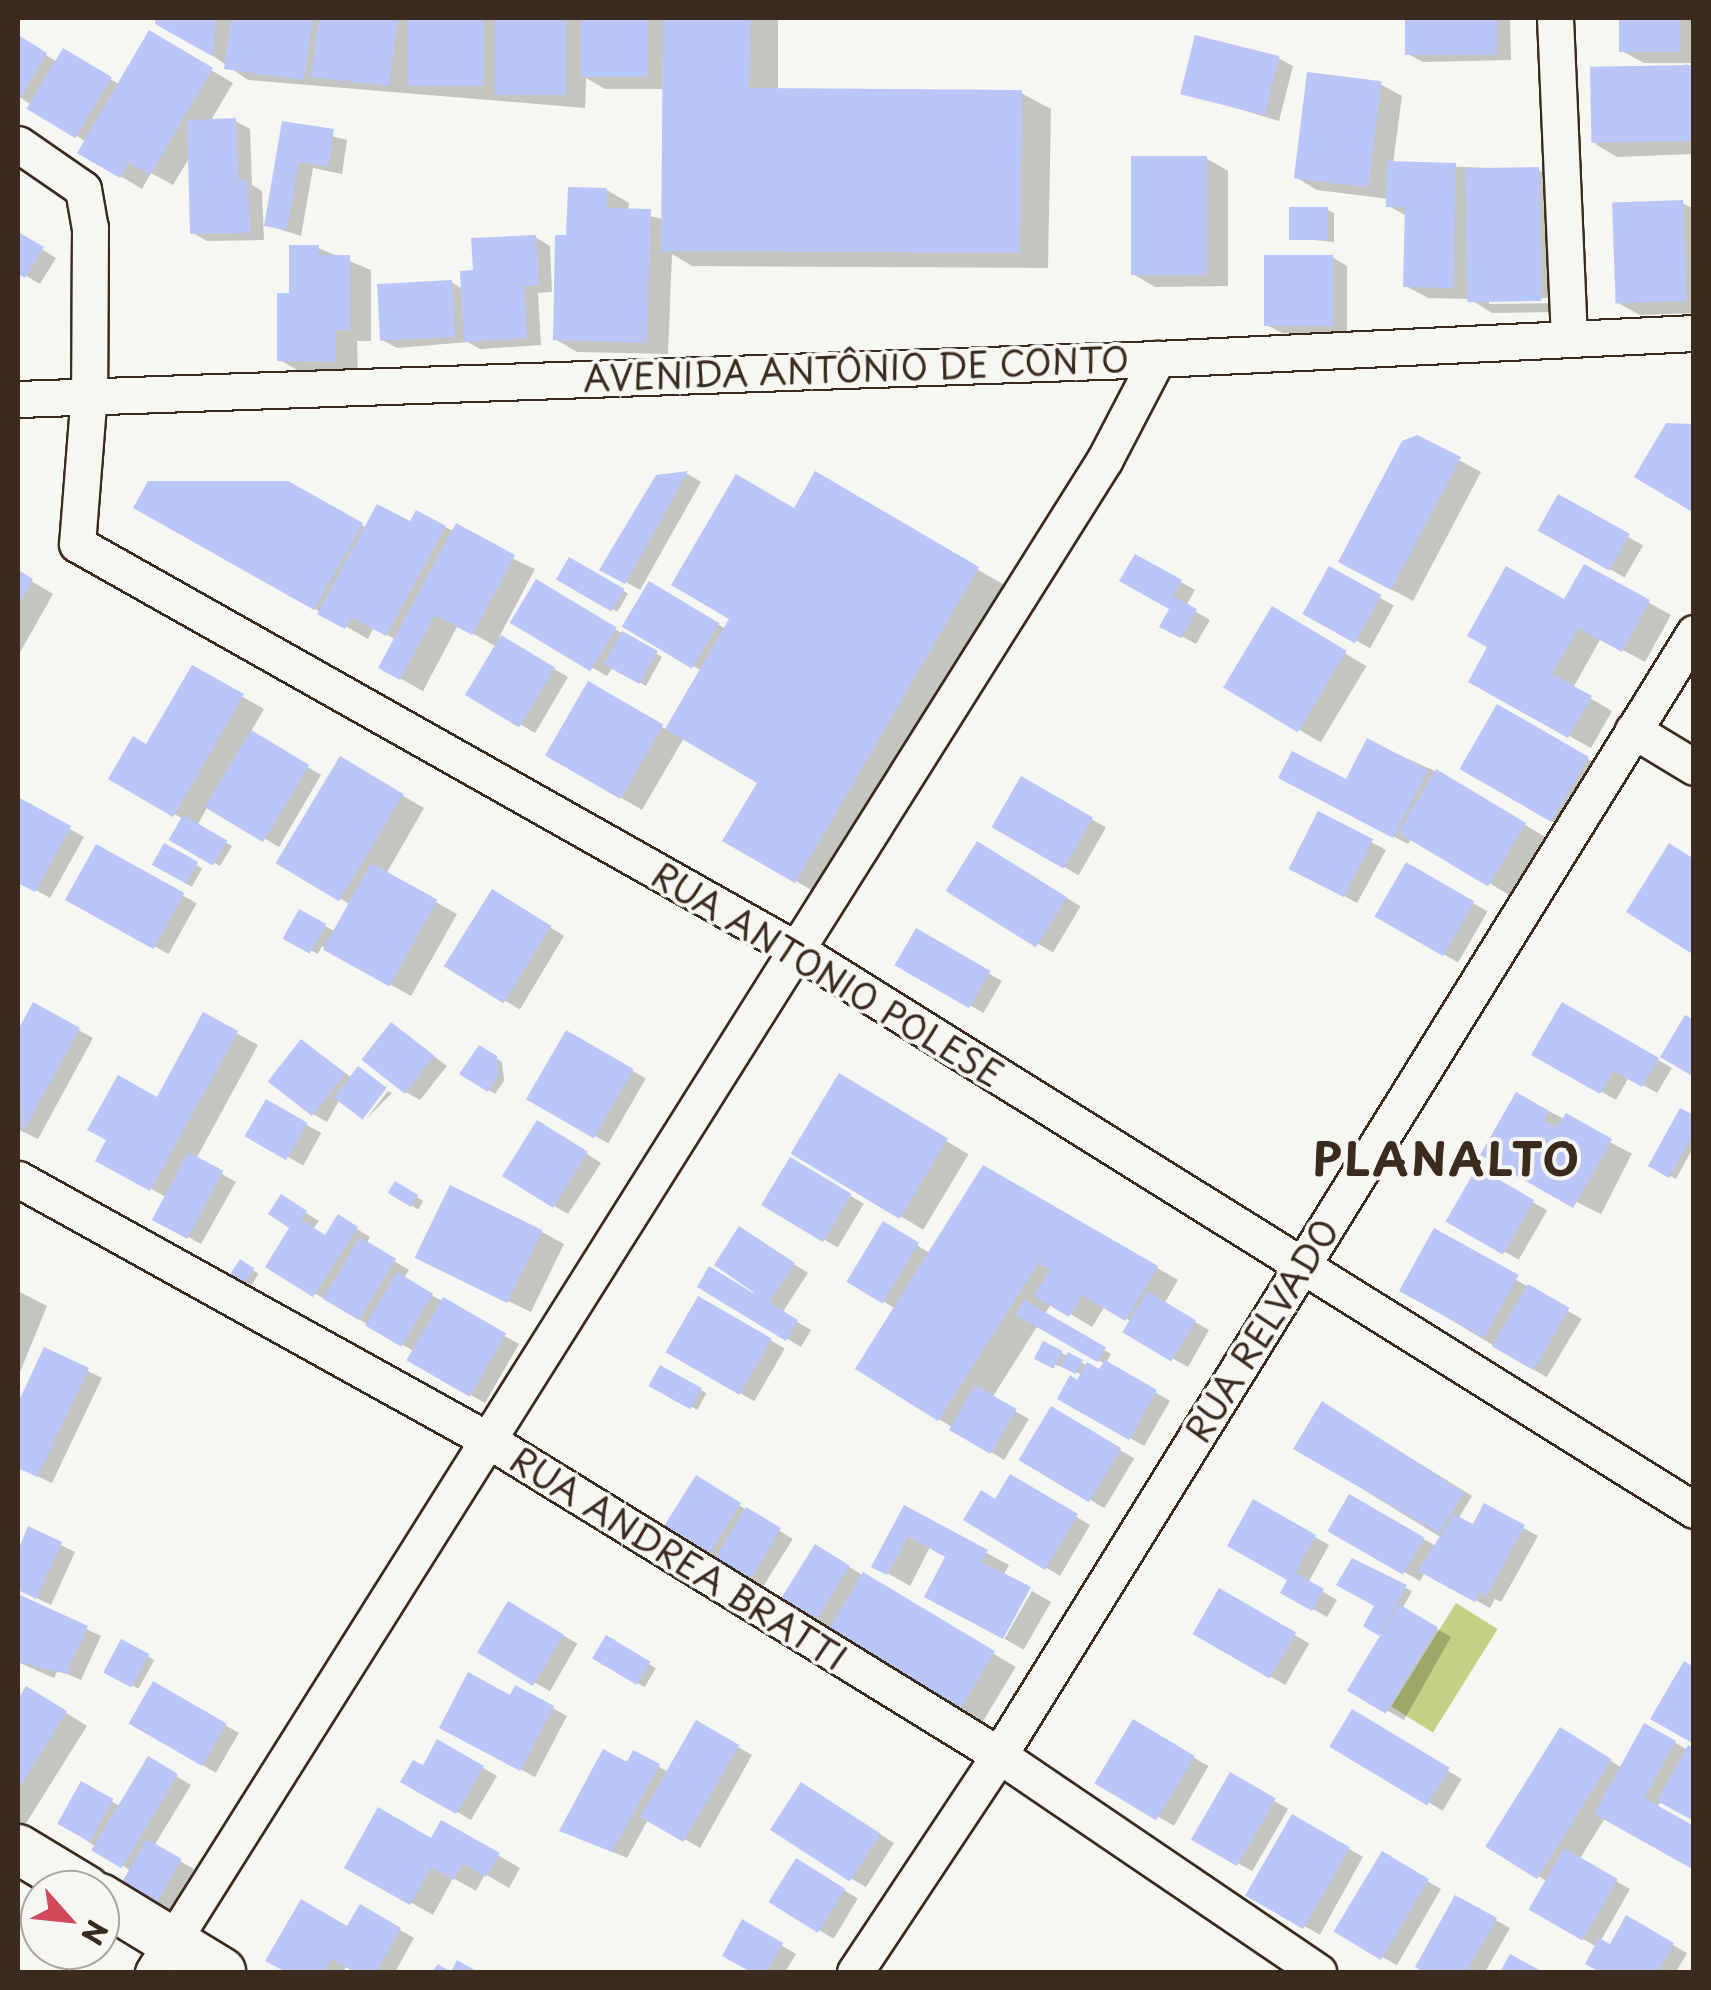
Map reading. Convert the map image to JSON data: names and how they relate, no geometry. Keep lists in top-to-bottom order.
{
  "streets": {
    "street": [
      "AVENIDA ANTÔNIO DE CONTO",
      "RUA ANTONIO POLESE",
      "RUA RELVADO",
      "RUA ANDREA BRATTI"
    ]
  },
  "crossings": [
    ["AVENIDA ANTÔNIO DE CONTO", "RUA ANTONIO POLESE"],
    ["RUA ANTONIO POLESE", "RUA RELVADO"],
    ["RUA RELVADO", "RUA ANDREA BRATTI"]
  ],
  "districts": ["PLANALTO"],
  "north": "bottom right"
}
